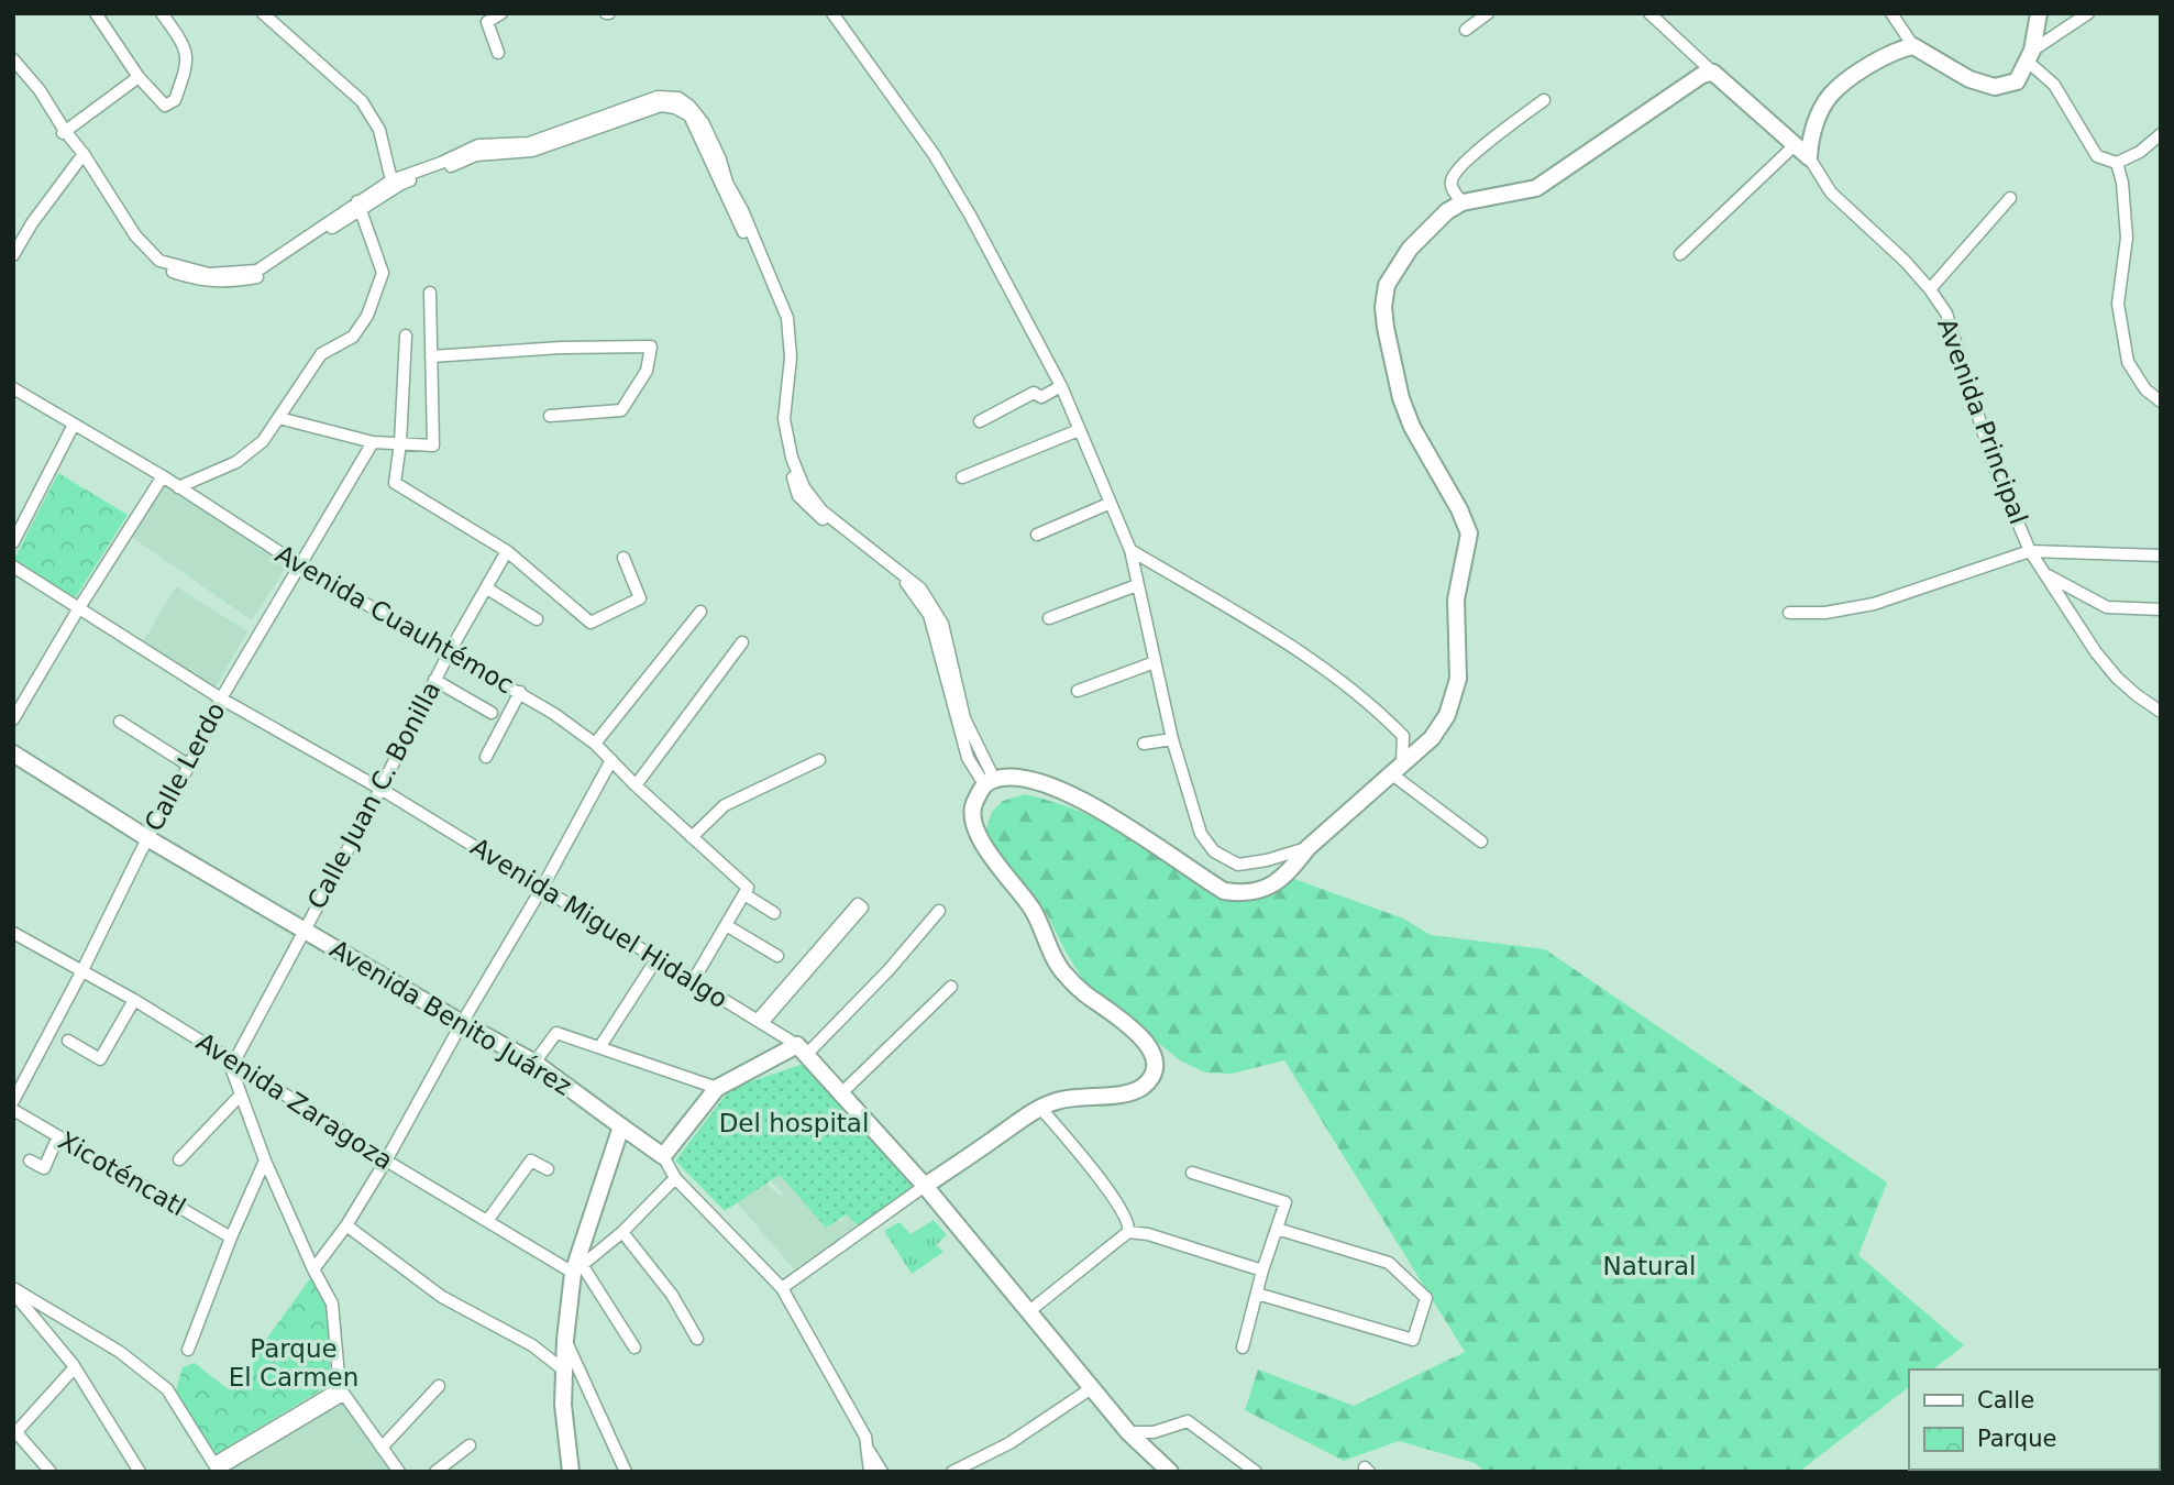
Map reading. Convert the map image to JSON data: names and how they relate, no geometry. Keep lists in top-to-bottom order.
{
  "streets": {
    "main road": ["Avenida Miguel Hidalgo", "Avenida Benito Juárez"],
    "street": [
      "Avenida Principal",
      "Avenida Cuauhtémoc",
      "Calle Lerdo",
      "Calle Juan C. Bonilla",
      "Avenida Zaragoza",
      "Xicoténcatl"
    ]
  },
  "crossings": [
    ["Avenida Cuauhtémoc", "Calle Lerdo"],
    ["Avenida Cuauhtémoc", "Calle Juan C. Bonilla"],
    ["Calle Lerdo", "Avenida Miguel Hidalgo"],
    ["Calle Lerdo", "Avenida Benito Juárez"],
    ["Calle Lerdo", "Avenida Zaragoza"],
    ["Calle Juan C. Bonilla", "Avenida Miguel Hidalgo"],
    ["Calle Juan C. Bonilla", "Avenida Benito Juárez"],
    ["Calle Juan C. Bonilla", "Avenida Zaragoza"]
  ],
  "parks": ["Del hospital", "Natural", "Parque El Carmen"],
  "legend": ["Calle", "Parque"]
}
